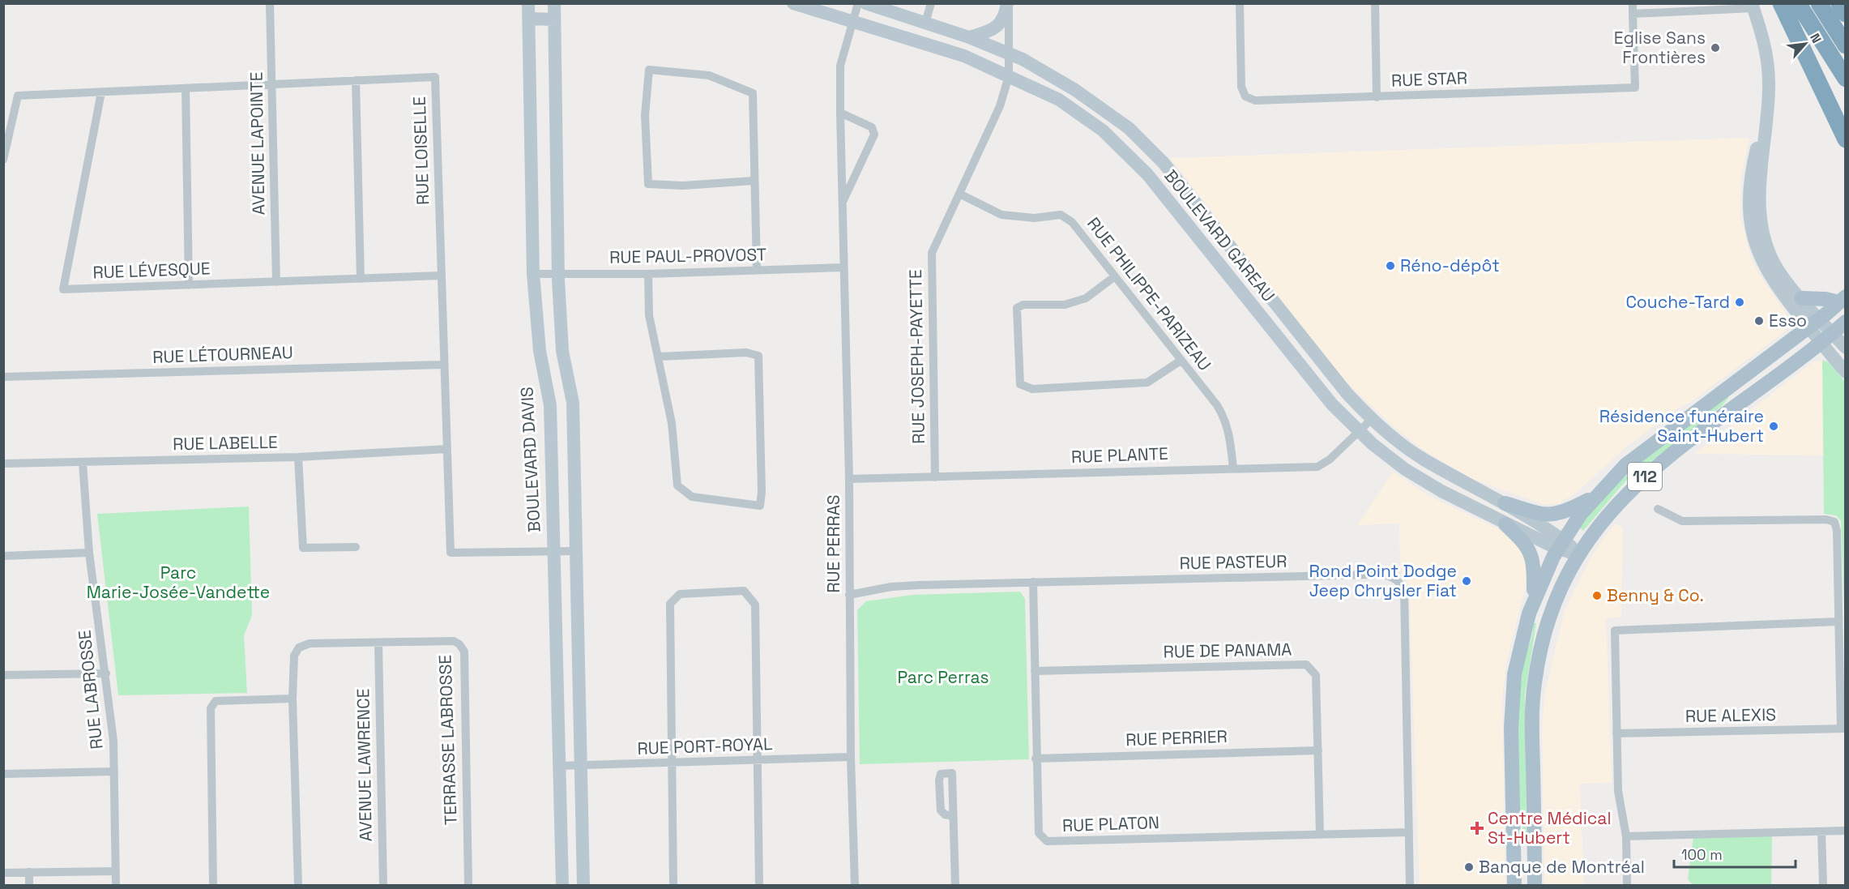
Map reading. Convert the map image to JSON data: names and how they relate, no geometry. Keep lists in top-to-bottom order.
{
  "streets": {
    "main road": ["112"],
    "street": [
      "RUE STAR",
      "AVENUE LAPOINTE",
      "RUE LOISELLE",
      "BOULEVARD GAREAU",
      "RUE PAUL-PROVOST",
      "RUE LÉVESQUE",
      "RUE PHILIPPE-PARIZEAU",
      "RUE LÉTOURNEAU",
      "RUE JOSEPH-PAYETTE",
      "RUE LABELLE",
      "RUE PLANTE",
      "BOULEVARD DAVIS",
      "RUE PERRAS",
      "RUE PASTEUR",
      "RUE DE PANAMA",
      "RUE LABROSSE",
      "RUE ALEXIS",
      "RUE PERRIER",
      "TERRASSE LABROSSE",
      "RUE PORT-ROYAL",
      "AVENUE LAWRENCE",
      "RUE PLATON"
    ]
  },
  "crossings": [
    ["AVENUE LAPOINTE", "RUE LOISELLE"],
    ["AVENUE LAPOINTE", "RUE LÉVESQUE"],
    ["RUE LOISELLE", "RUE LÉVESQUE"],
    ["RUE LOISELLE", "RUE LÉTOURNEAU"],
    ["RUE LOISELLE", "RUE LABELLE"],
    ["RUE LOISELLE", "BOULEVARD DAVIS"],
    ["BOULEVARD GAREAU", "RUE JOSEPH-PAYETTE"],
    ["BOULEVARD GAREAU", "RUE PLANTE"],
    ["BOULEVARD GAREAU", "112"],
    ["BOULEVARD GAREAU", "RUE PERRAS"],
    ["RUE PAUL-PROVOST", "BOULEVARD DAVIS"],
    ["RUE PAUL-PROVOST", "RUE PERRAS"],
    ["RUE PHILIPPE-PARIZEAU", "RUE JOSEPH-PAYETTE"],
    ["RUE PHILIPPE-PARIZEAU", "RUE PLANTE"],
    ["RUE JOSEPH-PAYETTE", "RUE PLANTE"],
    ["RUE LABELLE", "RUE LABROSSE"],
    ["RUE PLANTE", "RUE PERRAS"],
    ["BOULEVARD DAVIS", "RUE PORT-ROYAL"],
    ["RUE PERRAS", "RUE PASTEUR"],
    ["RUE PERRAS", "RUE PORT-ROYAL"],
    ["RUE PASTEUR", "RUE PLATON"],
    ["RUE DE PANAMA", "RUE PERRIER"],
    ["RUE DE PANAMA", "RUE PLATON"],
    ["RUE PERRIER", "RUE PLATON"],
    ["TERRASSE LABROSSE", "AVENUE LAWRENCE"]
  ],
  "parks": ["Parc Marie-Josée-Vandette", "Parc Perras"],
  "places": {
    "other": [
      "Eglise Sans Frontières",
      "Réno-dépôt",
      "Couche-Tard",
      "Esso",
      "Résidence funéraire Saint-Hubert",
      "Rond Point Dodge Jeep Chrysler Fiat",
      "Benny & Co.",
      "Banque de Montréal"
    ],
    "health": ["Centre Médical St-Hubert"]
  },
  "scale_bar": "100 m",
  "north": "top right"
}
